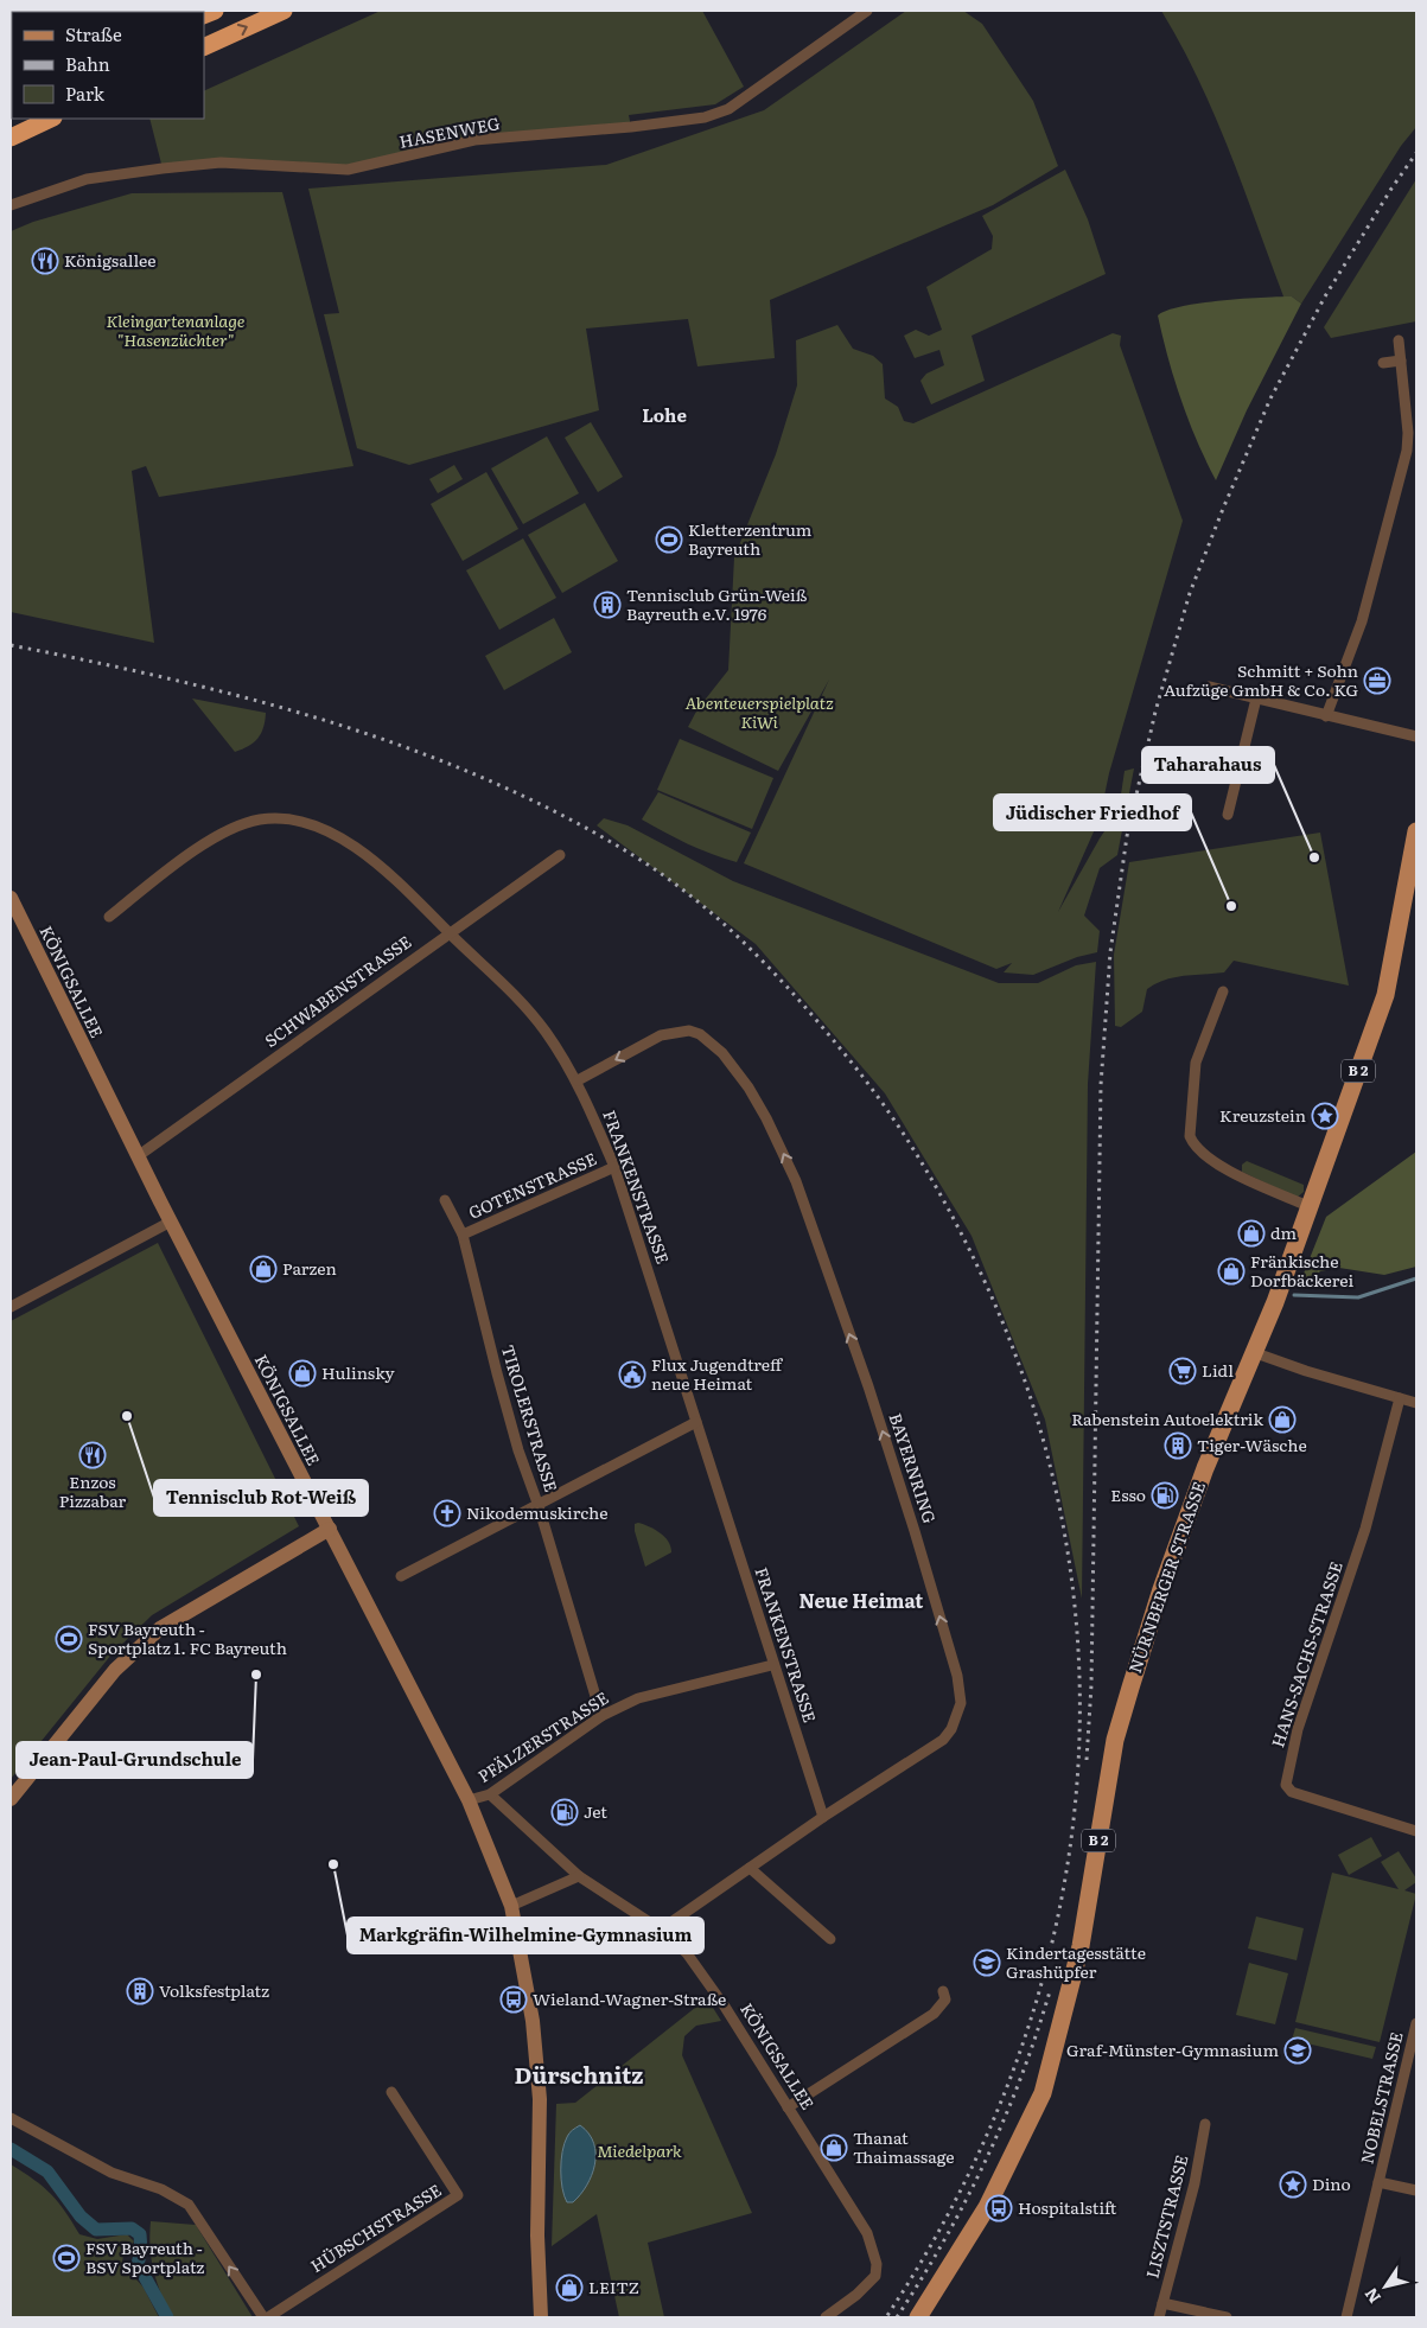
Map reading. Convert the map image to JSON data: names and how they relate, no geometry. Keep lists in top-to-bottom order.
{
  "streets": {
    "main road": ["KÖNIGSALLEE", "B 2", "NÜRNBERGER STRASSE"],
    "street": [
      "HASENWEG",
      "SCHWABENSTRASSE",
      "GOTENSTRASSE",
      "FRANKENSTRASSE",
      "TIROLERSTRASSE",
      "BAYERNRING",
      "HANS-SACHS-STRASSE",
      "PFÄLZERSTRASSE",
      "NOBELSTRASSE",
      "LISZTSTRASSE",
      "HÜBSCHSTRASSE"
    ]
  },
  "crossings": [
    ["KÖNIGSALLEE", "SCHWABENSTRASSE"],
    ["KÖNIGSALLEE", "BAYERNRING"],
    ["KÖNIGSALLEE", "PFÄLZERSTRASSE"],
    ["SCHWABENSTRASSE", "FRANKENSTRASSE"],
    ["GOTENSTRASSE", "FRANKENSTRASSE"],
    ["GOTENSTRASSE", "TIROLERSTRASSE"],
    ["FRANKENSTRASSE", "BAYERNRING"],
    ["FRANKENSTRASSE", "PFÄLZERSTRASSE"],
    ["TIROLERSTRASSE", "PFÄLZERSTRASSE"]
  ],
  "districts": ["Lohe", "Neue Heimat", "Dürschnitz"],
  "parks": ["Kleingartenanlage \"Hasenzüchter\"", "Abenteuerspielplatz KiWi", "Miedelpark"],
  "places": {
    "restaurant": ["Königsallee", "Enzos Pizzabar"],
    "sports": ["Kletterzentrum Bayreuth", "FSV Bayreuth - Sportplatz 1. FC Bayreuth", "FSV Bayreuth - BSV Sportplatz"],
    "building": ["Tennisclub Grün-Weiß Bayreuth e.V. 1976", "Tiger-Wäsche", "Volksfestplatz"],
    "office": ["Schmitt + Sohn Aufzüge GmbH & Co. KG"],
    "other": [
      "Taharahaus",
      "Jüdischer Friedhof",
      "Tennisclub Rot-Weiß",
      "Jean-Paul-Grundschule",
      "Markgräfin-Wilhelmine-Gymnasium"
    ],
    "place": ["Kreuzstein", "Dino"],
    "shop": [
      "dm",
      "Parzen",
      "Fränkische Dorfbäckerei",
      "Hulinsky",
      "Rabenstein Autoelektrik",
      "Thanat Thaimassage",
      "LEITZ"
    ],
    "supermarket": ["Lidl"],
    "public building": ["Flux Jugendtreff neue Heimat"],
    "fuel station": ["Esso", "Jet"],
    "church": ["Nikodemuskirche"],
    "school or university": ["Kindertagesstätte Grashüpfer", "Graf-Münster-Gymnasium"],
    "bus stop": ["Wieland-Wagner-Straße", "Hospitalstift"]
  },
  "legend": ["Straße", "Bahn", "Park"],
  "north": "bottom left"
}
